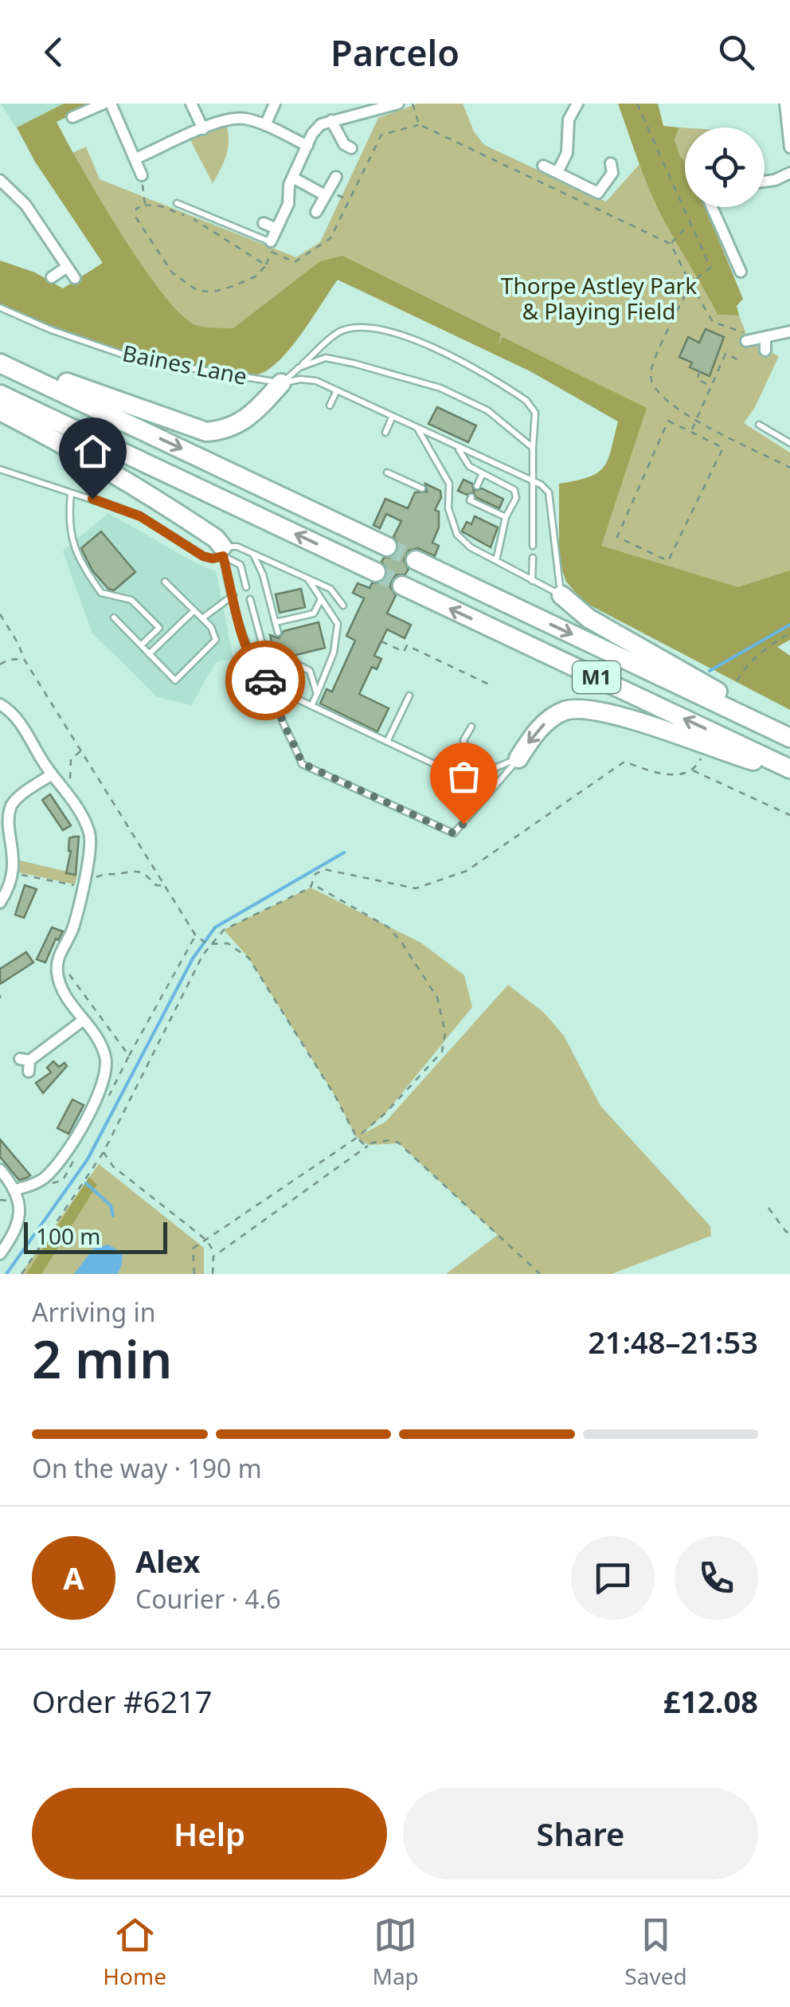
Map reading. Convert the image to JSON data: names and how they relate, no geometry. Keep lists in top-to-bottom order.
{
  "streets": {
    "highway": ["M1"],
    "lane": ["Baines Lane"]
  },
  "parks": ["Thorpe Astley Park & Playing Field"],
  "scale_bar": "100 m",
  "page": {
    "header": "Parcelo",
    "scale": "100 m",
    "heading": ["2 min", "Arriving in", "21:48–21:53"],
    "panel": [
      "Alex",
      "Courier · 4.6",
      "Order #6217",
      "£12.08"
    ],
    "bar": "On the way · 190 m",
    "round": "A",
    "buttons": ["Help", "Share"],
    "tabs": ["Home", "Map", "Saved"]
  }
}
